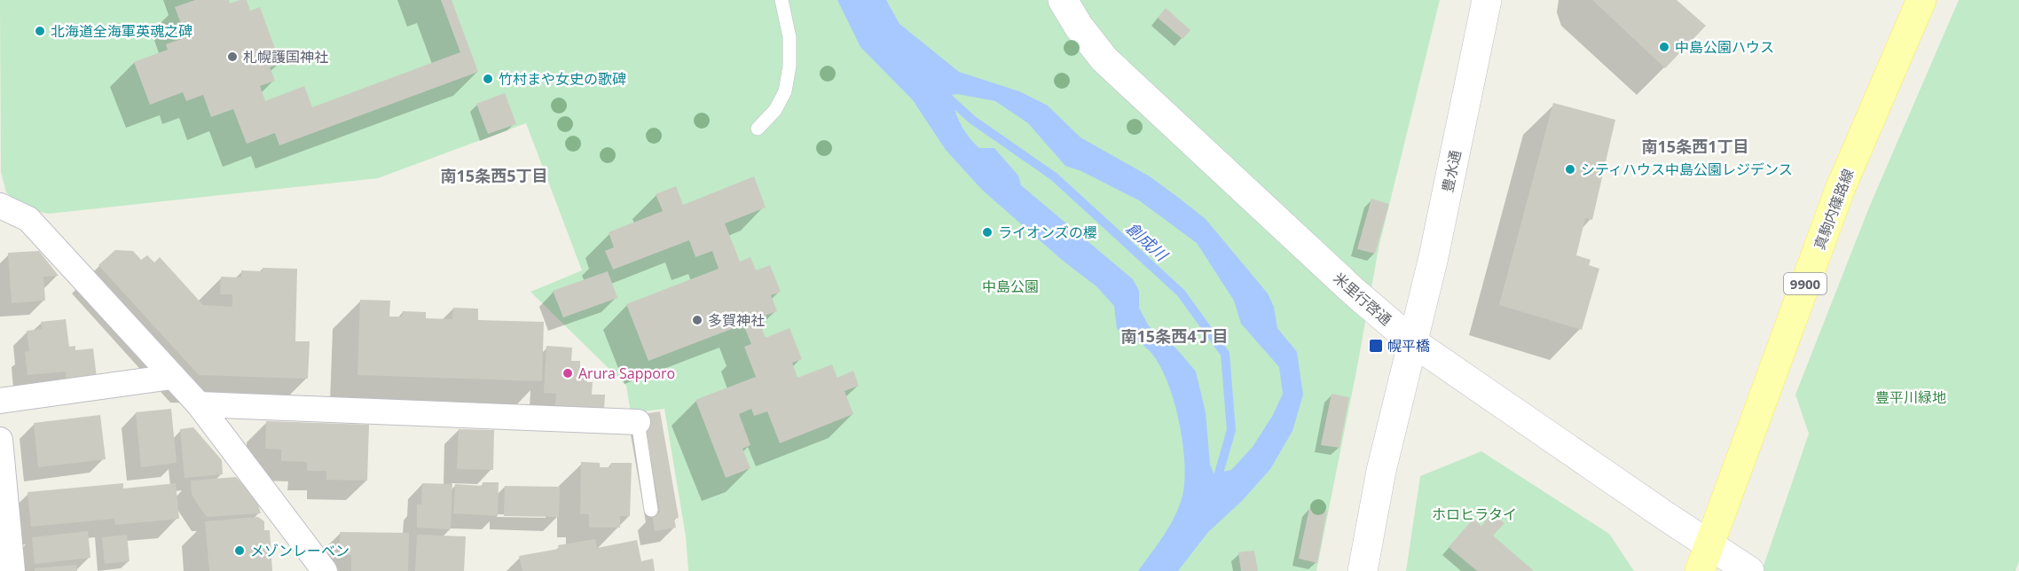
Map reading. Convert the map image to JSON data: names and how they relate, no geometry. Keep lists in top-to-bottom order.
{
  "streets": {
    "main road": ["真駒内篠路線", "9900"],
    "street": ["豊水通", "米里行啓通"]
  },
  "crossings": [
    ["豊水通", "米里行啓通"],
    ["真駒内篠路線", "米里行啓通"]
  ],
  "districts": ["南15条西1丁目", "南15条西5丁目", "南15条西4丁目"],
  "water": ["創成川"],
  "parks": ["中島公園", "豊平川緑地", "ホロヒラタイ"],
  "places": {
    "other": [
      "北海道全海軍英魂之碑",
      "中島公園ハウス",
      "札幌護国神社",
      "竹村まや女史の歌碑",
      "シティハウス中島公園レジデンス",
      "ライオンズの櫻",
      "多賀神社",
      "Arura Sapporo",
      "メゾンレーベン"
    ],
    "transit": ["幌平橋"]
  }
}
